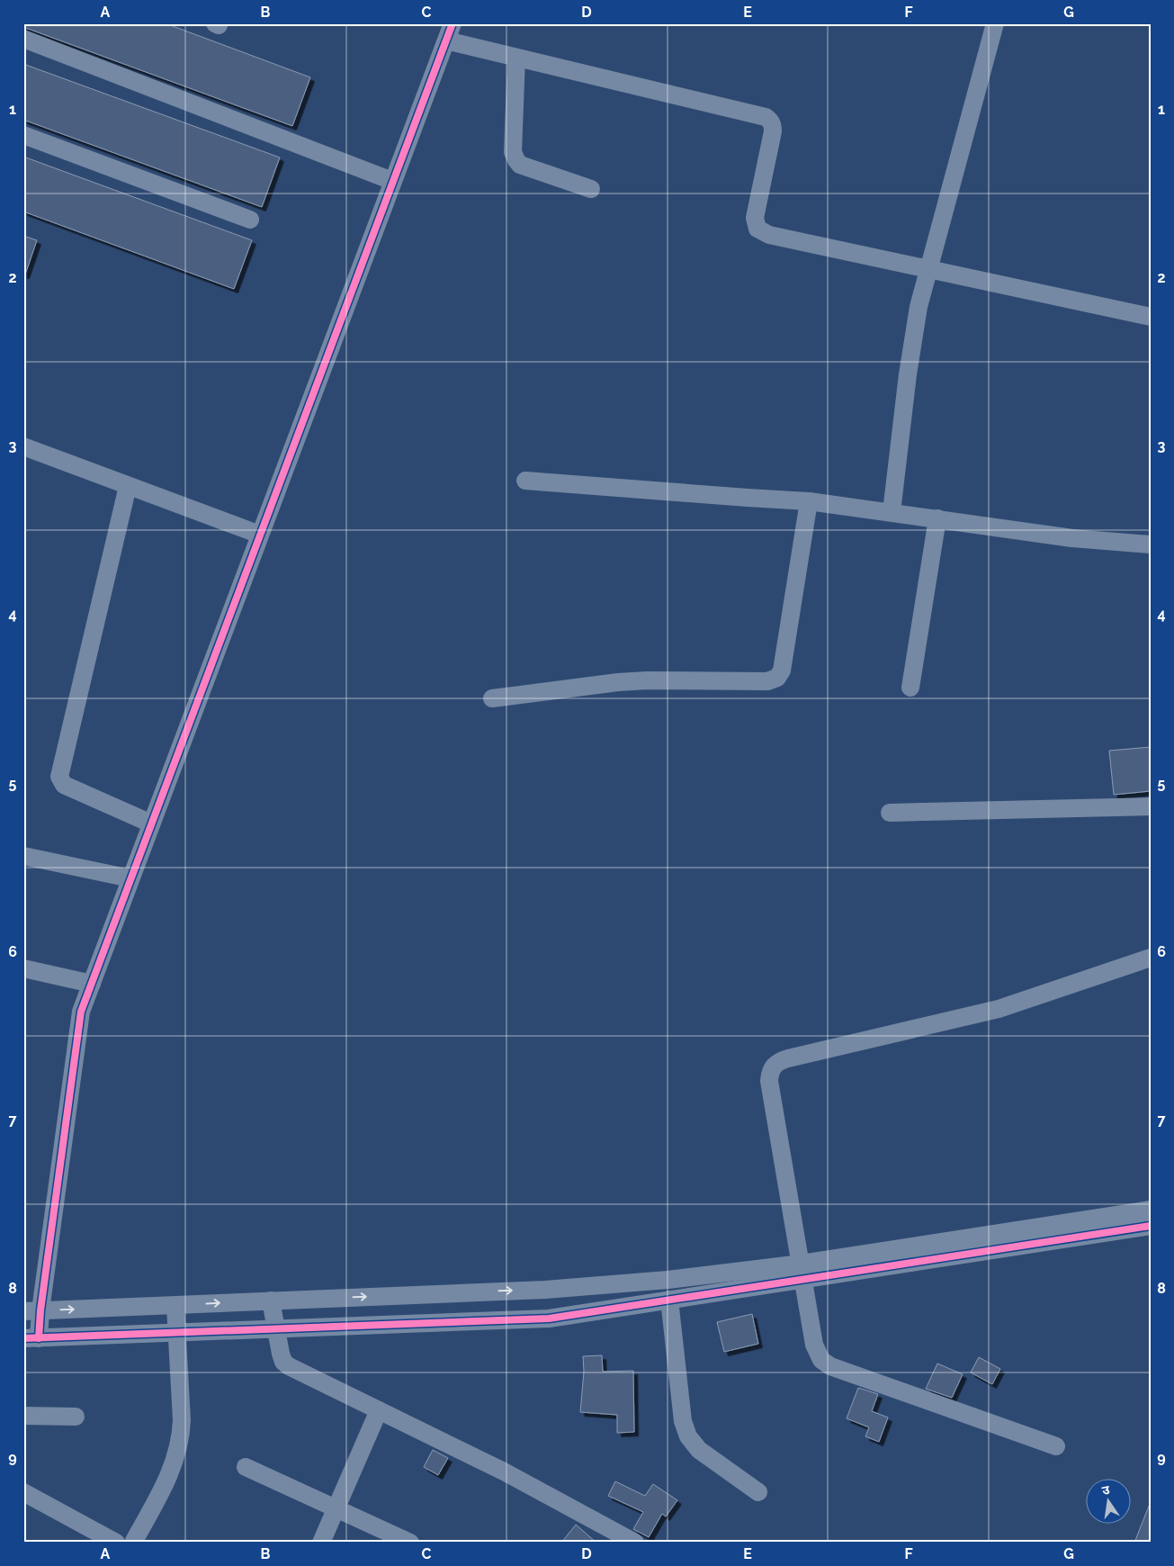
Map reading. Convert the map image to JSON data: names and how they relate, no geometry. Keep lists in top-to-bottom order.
{
  "north": "top",
  "grid": {
    "columns": [
      "A",
      "B",
      "C",
      "D",
      "E",
      "F",
      "G"
    ],
    "rows": [
      "1",
      "2",
      "3",
      "4",
      "5",
      "6",
      "7",
      "8",
      "9"
    ]
  }
}
